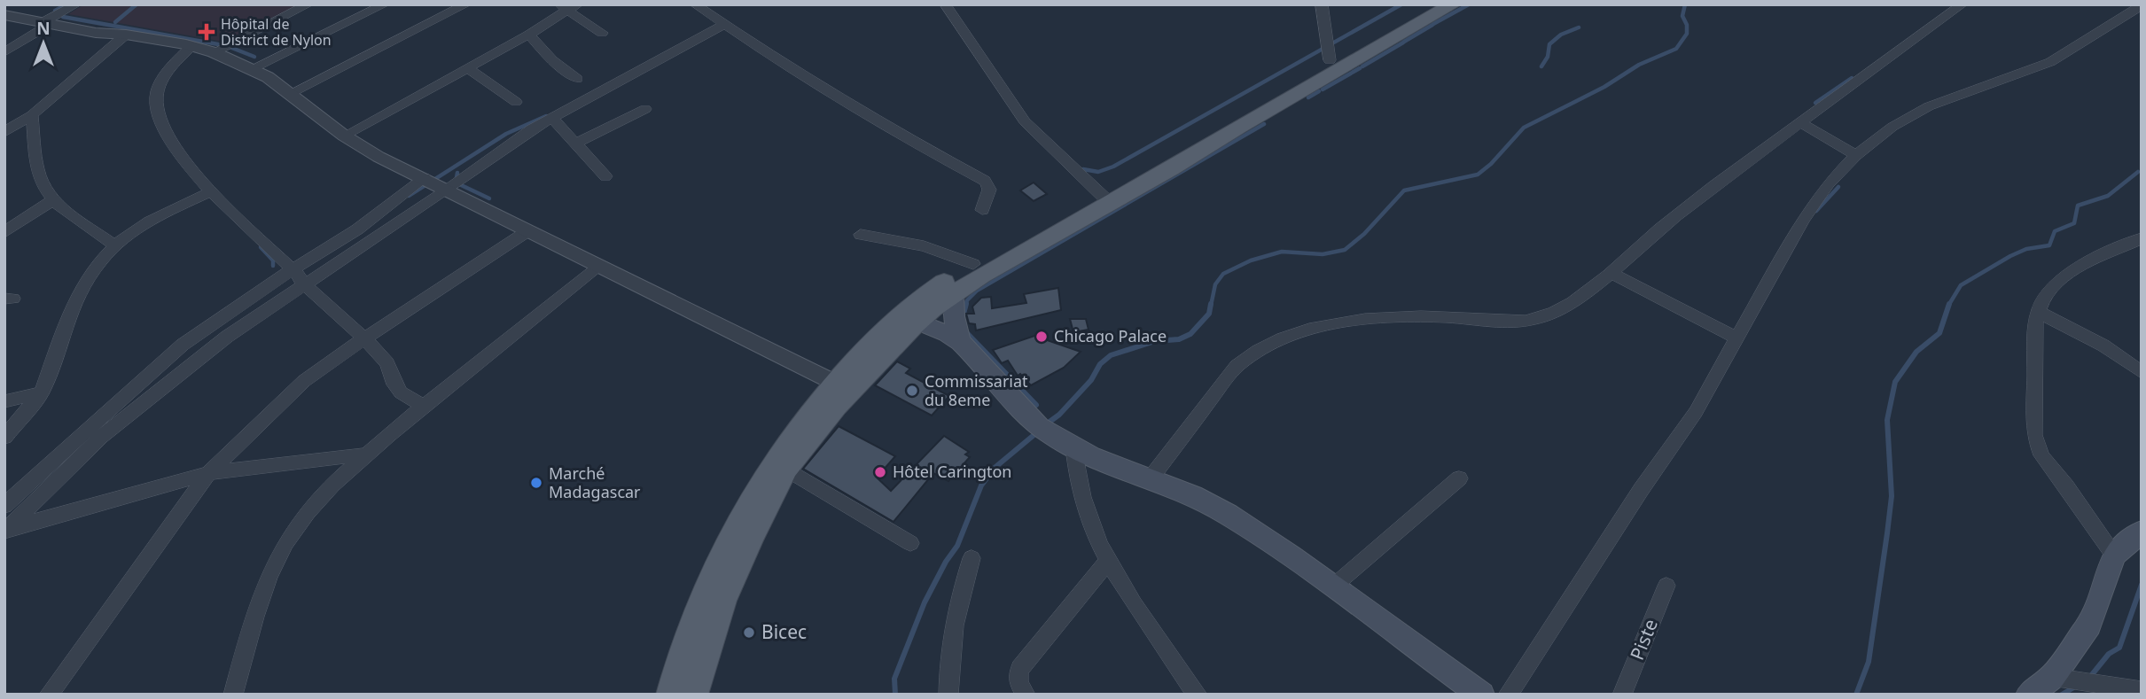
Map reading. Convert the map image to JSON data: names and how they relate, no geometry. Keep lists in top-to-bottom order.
{
  "streets": {
    "street": ["Piste"]
  },
  "places": {
    "health": ["Hôpital de District de Nylon"],
    "other": [
      "Chicago Palace",
      "Commissariat du 8eme",
      "Hôtel Carington",
      "Marché Madagascar",
      "Bicec"
    ]
  },
  "north": "top"
}
